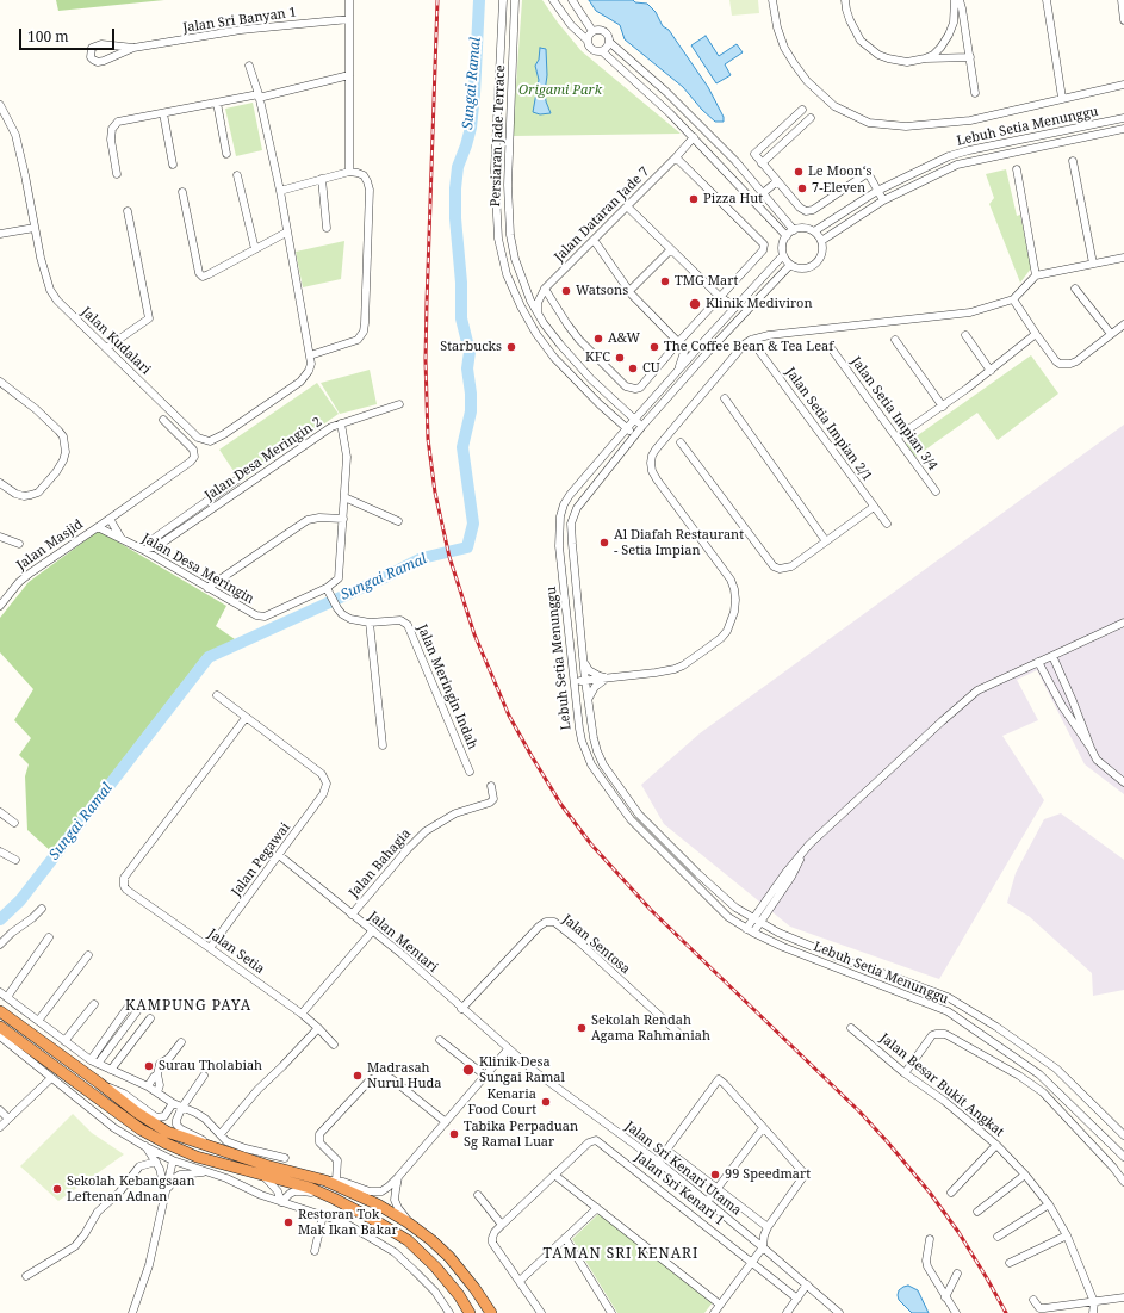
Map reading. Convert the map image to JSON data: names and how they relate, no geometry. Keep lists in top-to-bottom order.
{
  "streets": {
    "street": [
      "Jalan Sri Banyan 1",
      "Lebuh Setia Menunggu",
      "Persiaran Jade Terrace",
      "Jalan Dataran Jade 7",
      "Jalan Kudalari",
      "Jalan Setia Impian 3/4",
      "Jalan Setia Impian 2/1",
      "Jalan Desa Meringin 2",
      "Jalan Masjid",
      "Jalan Desa Meringin",
      "Jalan Meringin Indah",
      "Jalan Pegawai",
      "Jalan Bahagia",
      "Jalan Mentari",
      "Jalan Sentosa",
      "Jalan Setia",
      "Jalan Besar Bukit Angkat",
      "Jalan Sri Kenari Utama",
      "Jalan Sri Kenari 1"
    ]
  },
  "crossings": [
    ["Lebuh Setia Menunggu", "Persiaran Jade Terrace"],
    ["Jalan Desa Meringin 2", "Jalan Desa Meringin"],
    ["Jalan Masjid", "Jalan Desa Meringin"],
    ["Jalan Desa Meringin", "Jalan Meringin Indah"],
    ["Jalan Pegawai", "Jalan Mentari"],
    ["Jalan Pegawai", "Jalan Setia"],
    ["Jalan Bahagia", "Jalan Mentari"],
    ["Jalan Mentari", "Jalan Sentosa"],
    ["Jalan Mentari", "Jalan Sri Kenari Utama"]
  ],
  "districts": ["KAMPUNG PAYA", "TAMAN SRI KENARI"],
  "water": ["Sungai Ramal"],
  "parks": ["Origami Park"],
  "places": [
    "Le Moon‘s",
    "7-Eleven",
    "Pizza Hut",
    "TMG Mart",
    "Watsons",
    "Klinik Mediviron",
    "A&W",
    "Starbucks",
    "The Coffee Bean & Tea Leaf",
    "KFC",
    "CU",
    "Al Diafah Restaurant - Setia Impian",
    "Sekolah Rendah Agama Rahmaniah",
    "Surau Tholabiah",
    "Klinik Desa Sungai Ramal",
    "Madrasah Nurul Huda",
    "Kenaria Food Court",
    "Tabika Perpaduan Sg Ramal Luar",
    "99 Speedmart",
    "Sekolah Kebangsaan Leftenan Adnan",
    "Restoran Tok Mak Ikan Bakar"
  ],
  "scale_bar": "100 m"
}
